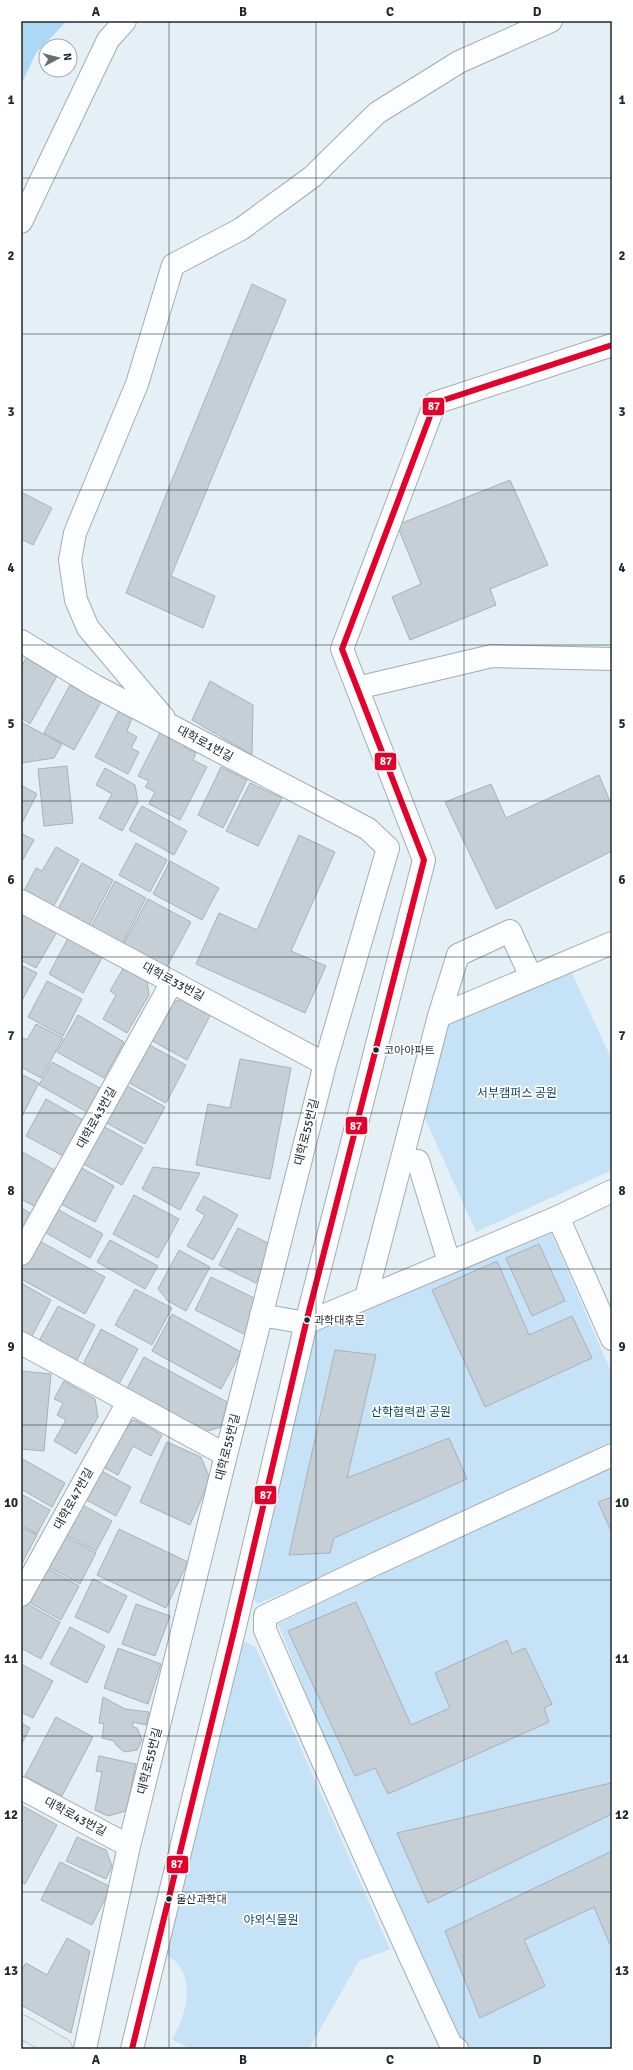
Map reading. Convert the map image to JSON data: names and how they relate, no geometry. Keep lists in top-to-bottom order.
{
  "streets": {
    "street": [
      "대학로1번길",
      "대학로33번길",
      "대학로43번길",
      "대학로55번길",
      "대학로47번길"
    ]
  },
  "crossings": [
    ["대학로1번길", "대학로55번길"],
    ["대학로33번길", "대학로43번길"],
    ["대학로33번길", "대학로55번길"],
    ["대학로43번길", "대학로55번길"]
  ],
  "parks": ["서부캠퍼스 공원", "산학협력관 공원", "야외식물원"],
  "places": ["코아아파트", "과학대후문", "울산과학대"],
  "lines": ["transit line 87"],
  "north": "right",
  "grid": {
    "columns": [
      "A",
      "B",
      "C",
      "D"
    ],
    "rows": [
      "1",
      "2",
      "3",
      "4",
      "5",
      "6",
      "7",
      "8",
      "9",
      "10",
      "11",
      "12",
      "13"
    ]
  }
}
